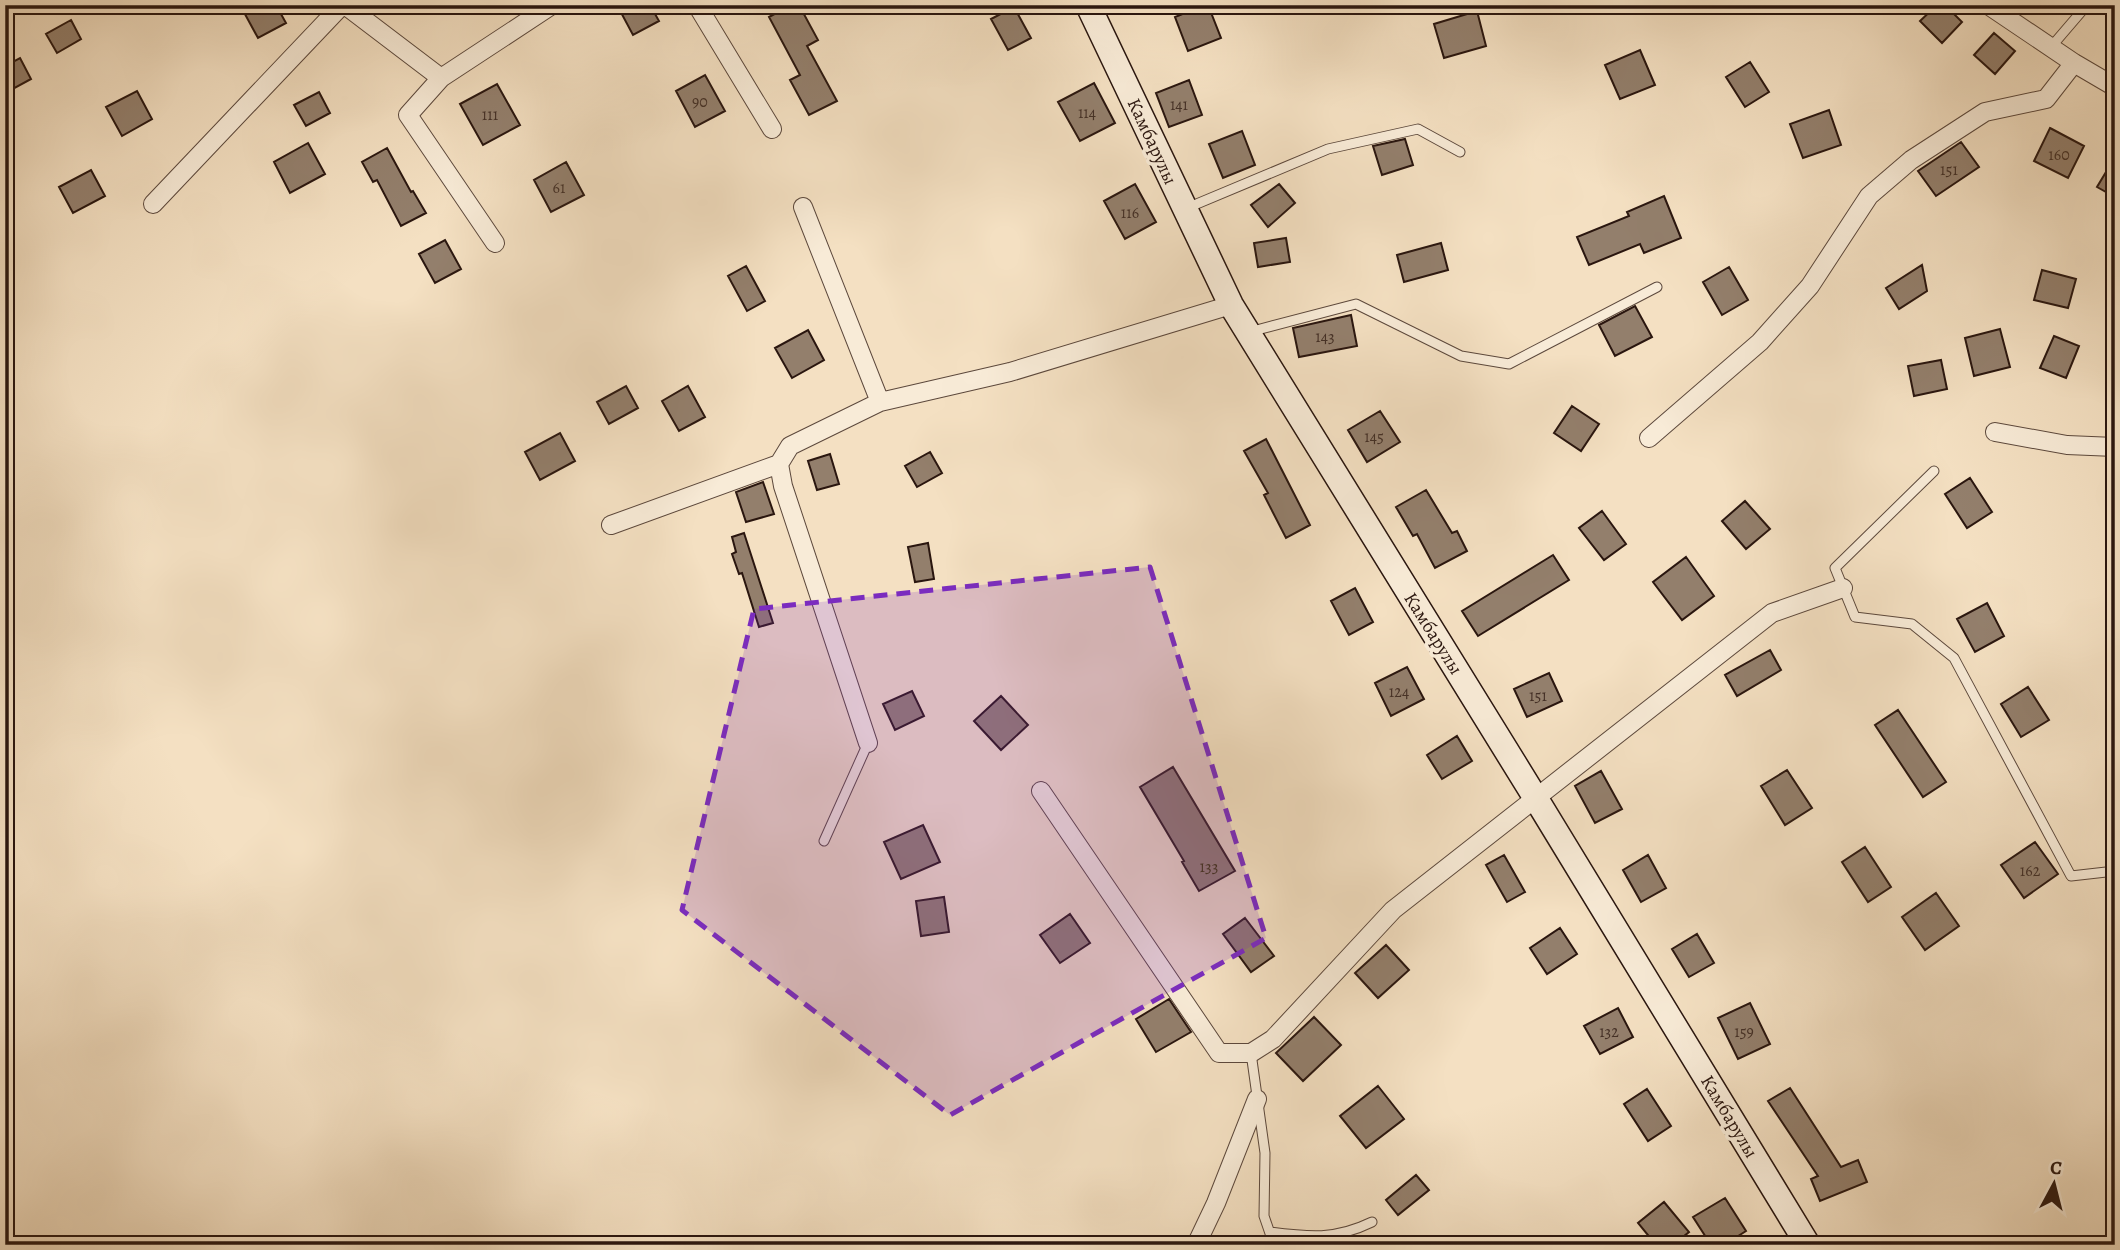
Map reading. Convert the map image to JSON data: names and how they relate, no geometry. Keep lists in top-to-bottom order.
{
  "streets": {
    "street": ["Камбарулы"]
  },
  "house_numbers": [
    "90",
    "141",
    "114",
    "111",
    "160",
    "151",
    "61",
    "116",
    "143",
    "145",
    "124",
    "151",
    "133",
    "162",
    "132",
    "159"
  ],
  "north": "top"
}
